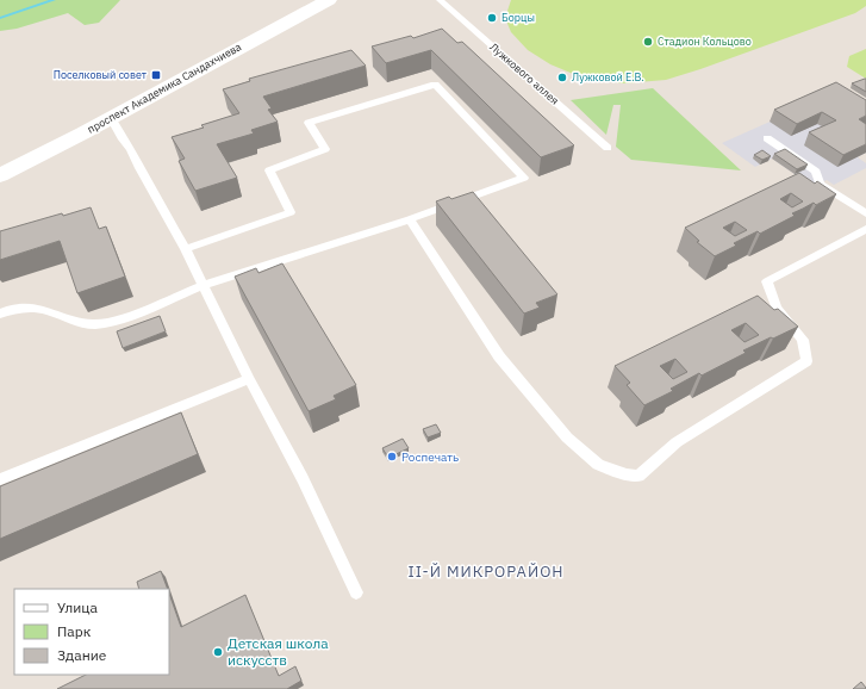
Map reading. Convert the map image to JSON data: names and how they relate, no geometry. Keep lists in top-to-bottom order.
{
  "streets": {
    "main road": ["проспект Академика Сандахчиева"],
    "lane": ["Лужкового аллея"]
  },
  "districts": ["II-Й МИКРОРАЙОН"],
  "places": {
    "other": [
      "Борцы",
      "Стадион Кольцово",
      "Лужковой Е.В.",
      "Роспечать",
      "Детская школа искусств"
    ],
    "transit": ["Поселковый совет"]
  },
  "legend": ["Улица", "Парк", "Здание"]
}
